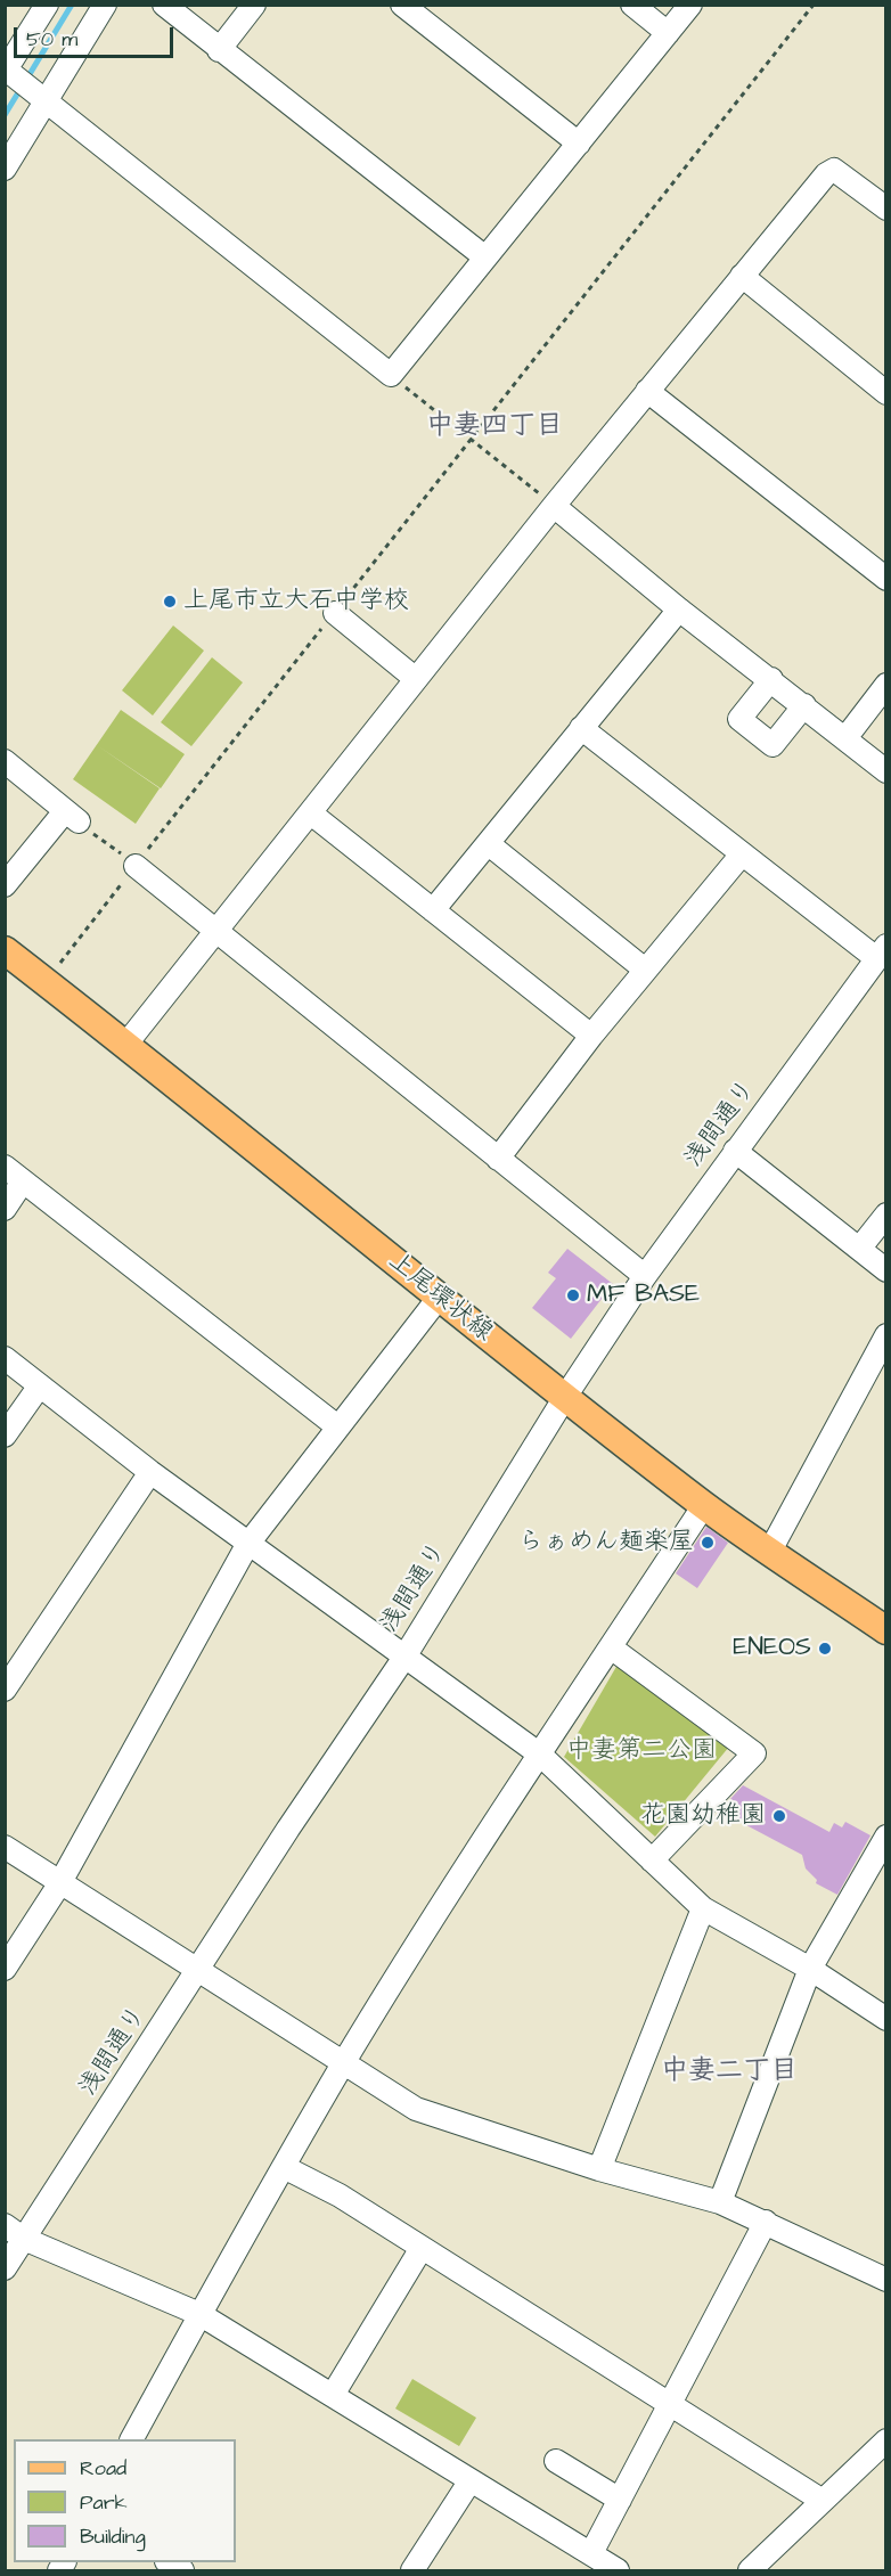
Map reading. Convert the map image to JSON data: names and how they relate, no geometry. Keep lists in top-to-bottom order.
{
  "streets": {
    "main road": ["上尾環状線"],
    "street": ["浅間通り"]
  },
  "crossings": [
    ["浅間通り", "上尾環状線"]
  ],
  "districts": ["中妻四丁目", "中妻二丁目"],
  "parks": ["中妻第二公園"],
  "places": [
    "上尾市立大石中学校",
    "MF BASE",
    "らぁめん麺楽屋",
    "ENEOS",
    "花園幼稚園"
  ],
  "legend": ["Road", "Park", "Building"],
  "scale_bar": "50 m"
}
